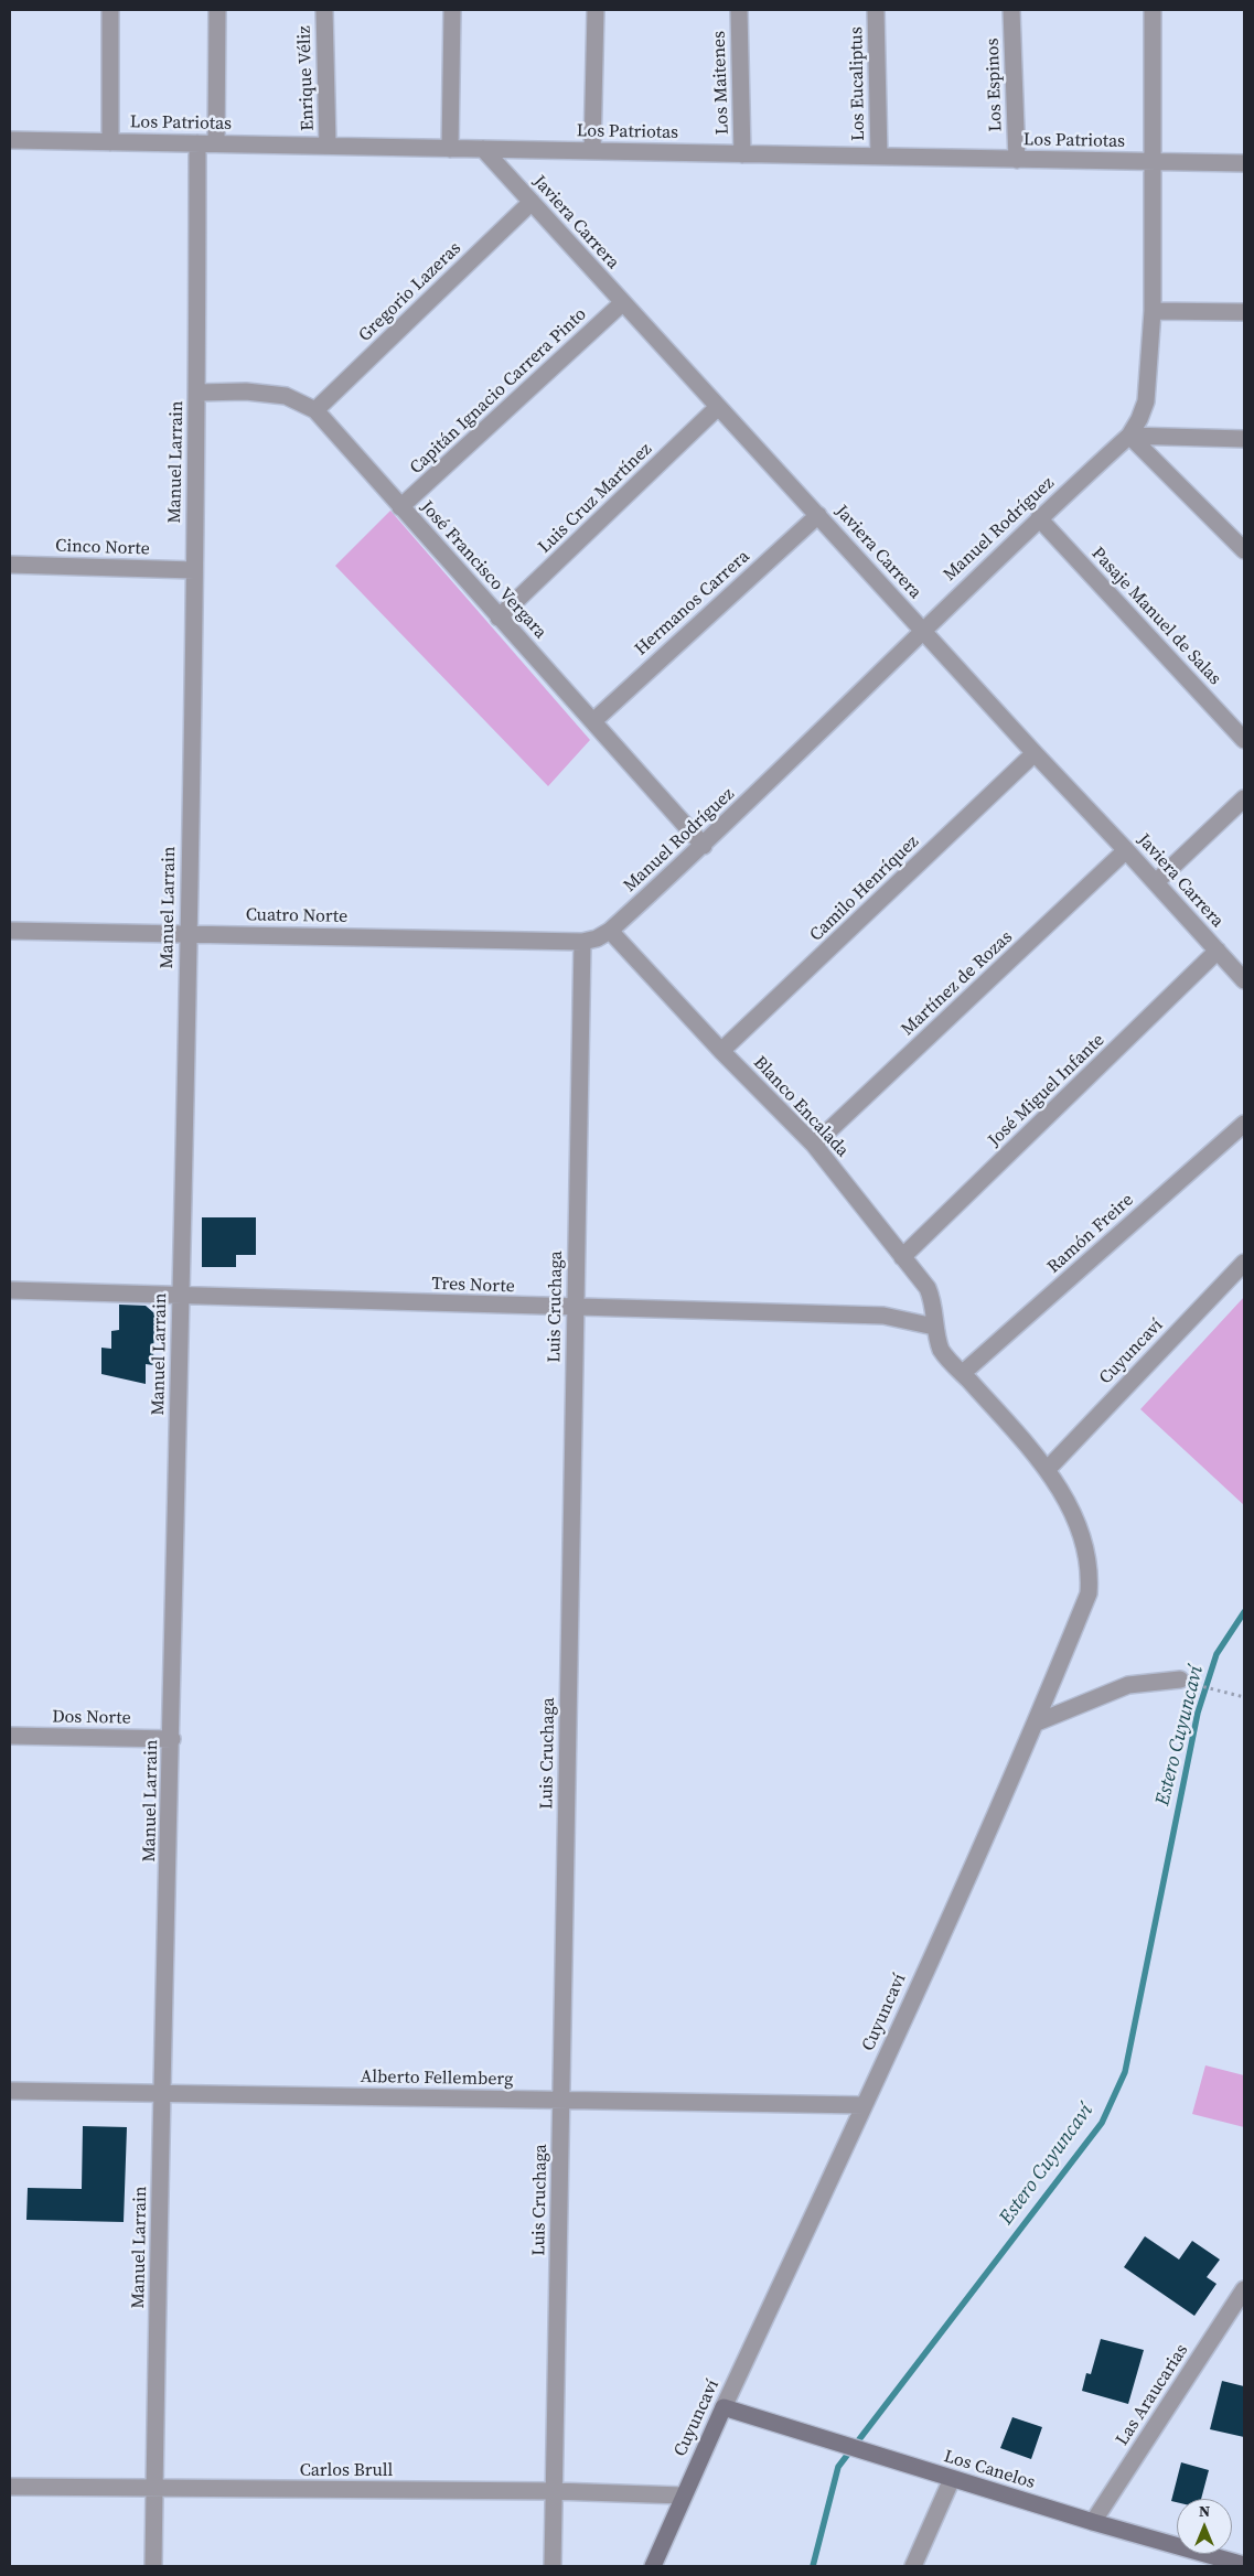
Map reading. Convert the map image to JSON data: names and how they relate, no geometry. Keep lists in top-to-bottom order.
{
  "streets": {
    "street": [
      "Enrique Véliz",
      "Los Maitenes",
      "Los Eucaliptus",
      "Los Espinos",
      "Los Patriotas",
      "Javiera Carrera",
      "Gregorio Lazeras",
      "Capitán Ignacio Carrera Pinto",
      "Manuel Larrain",
      "Luis Cruz Martínez",
      "Manuel Rodríguez",
      "Cinco Norte",
      "José Francisco Vergara",
      "Hermanos Carrera",
      "Pasaje Manuel de Salas",
      "Camilo Henríquez",
      "Cuatro Norte",
      "Martínez de Rozas",
      "José Miguel Infante",
      "Blanco Encalada",
      "Ramón Freire",
      "Tres Norte",
      "Luis Cruchaga",
      "Cuyuncaví",
      "Dos Norte",
      "Alberto Fellemberg",
      "Las Araucarias",
      "Los Canelos",
      "Carlos Brull"
    ]
  },
  "crossings": [
    ["Enrique Véliz", "Los Patriotas"],
    ["Los Maitenes", "Los Patriotas"],
    ["Los Eucaliptus", "Los Patriotas"],
    ["Los Espinos", "Los Patriotas"],
    ["Los Patriotas", "Javiera Carrera"],
    ["Los Patriotas", "Manuel Larrain"],
    ["Los Patriotas", "Manuel Rodríguez"],
    ["Javiera Carrera", "Gregorio Lazeras"],
    ["Javiera Carrera", "Capitán Ignacio Carrera Pinto"],
    ["Javiera Carrera", "Luis Cruz Martínez"],
    ["Javiera Carrera", "Manuel Rodríguez"],
    ["Javiera Carrera", "Hermanos Carrera"],
    ["Javiera Carrera", "Camilo Henríquez"],
    ["Javiera Carrera", "Martínez de Rozas"],
    ["Javiera Carrera", "José Miguel Infante"],
    ["Gregorio Lazeras", "José Francisco Vergara"],
    ["Capitán Ignacio Carrera Pinto", "José Francisco Vergara"],
    ["Manuel Larrain", "Cinco Norte"],
    ["Manuel Larrain", "José Francisco Vergara"],
    ["Manuel Larrain", "Cuatro Norte"],
    ["Manuel Larrain", "Tres Norte"],
    ["Manuel Larrain", "Dos Norte"],
    ["Manuel Larrain", "Alberto Fellemberg"],
    ["Manuel Larrain", "Carlos Brull"],
    ["Luis Cruz Martínez", "José Francisco Vergara"],
    ["Manuel Rodríguez", "José Francisco Vergara"],
    ["Manuel Rodríguez", "Pasaje Manuel de Salas"],
    ["Manuel Rodríguez", "Cuatro Norte"],
    ["Manuel Rodríguez", "Blanco Encalada"],
    ["Manuel Rodríguez", "Luis Cruchaga"],
    ["José Francisco Vergara", "Hermanos Carrera"],
    ["Camilo Henríquez", "Blanco Encalada"],
    ["Cuatro Norte", "Luis Cruchaga"],
    ["Martínez de Rozas", "Blanco Encalada"],
    ["José Miguel Infante", "Blanco Encalada"],
    ["Blanco Encalada", "Tres Norte"],
    ["Blanco Encalada", "Cuyuncaví"],
    ["Ramón Freire", "Cuyuncaví"],
    ["Tres Norte", "Luis Cruchaga"],
    ["Tres Norte", "Cuyuncaví"],
    ["Luis Cruchaga", "Alberto Fellemberg"],
    ["Luis Cruchaga", "Carlos Brull"],
    ["Cuyuncaví", "Alberto Fellemberg"],
    ["Cuyuncaví", "Los Canelos"],
    ["Cuyuncaví", "Carlos Brull"],
    ["Las Araucarias", "Los Canelos"]
  ],
  "water": ["Estero Cuyuncaví"],
  "north": "top"
}
